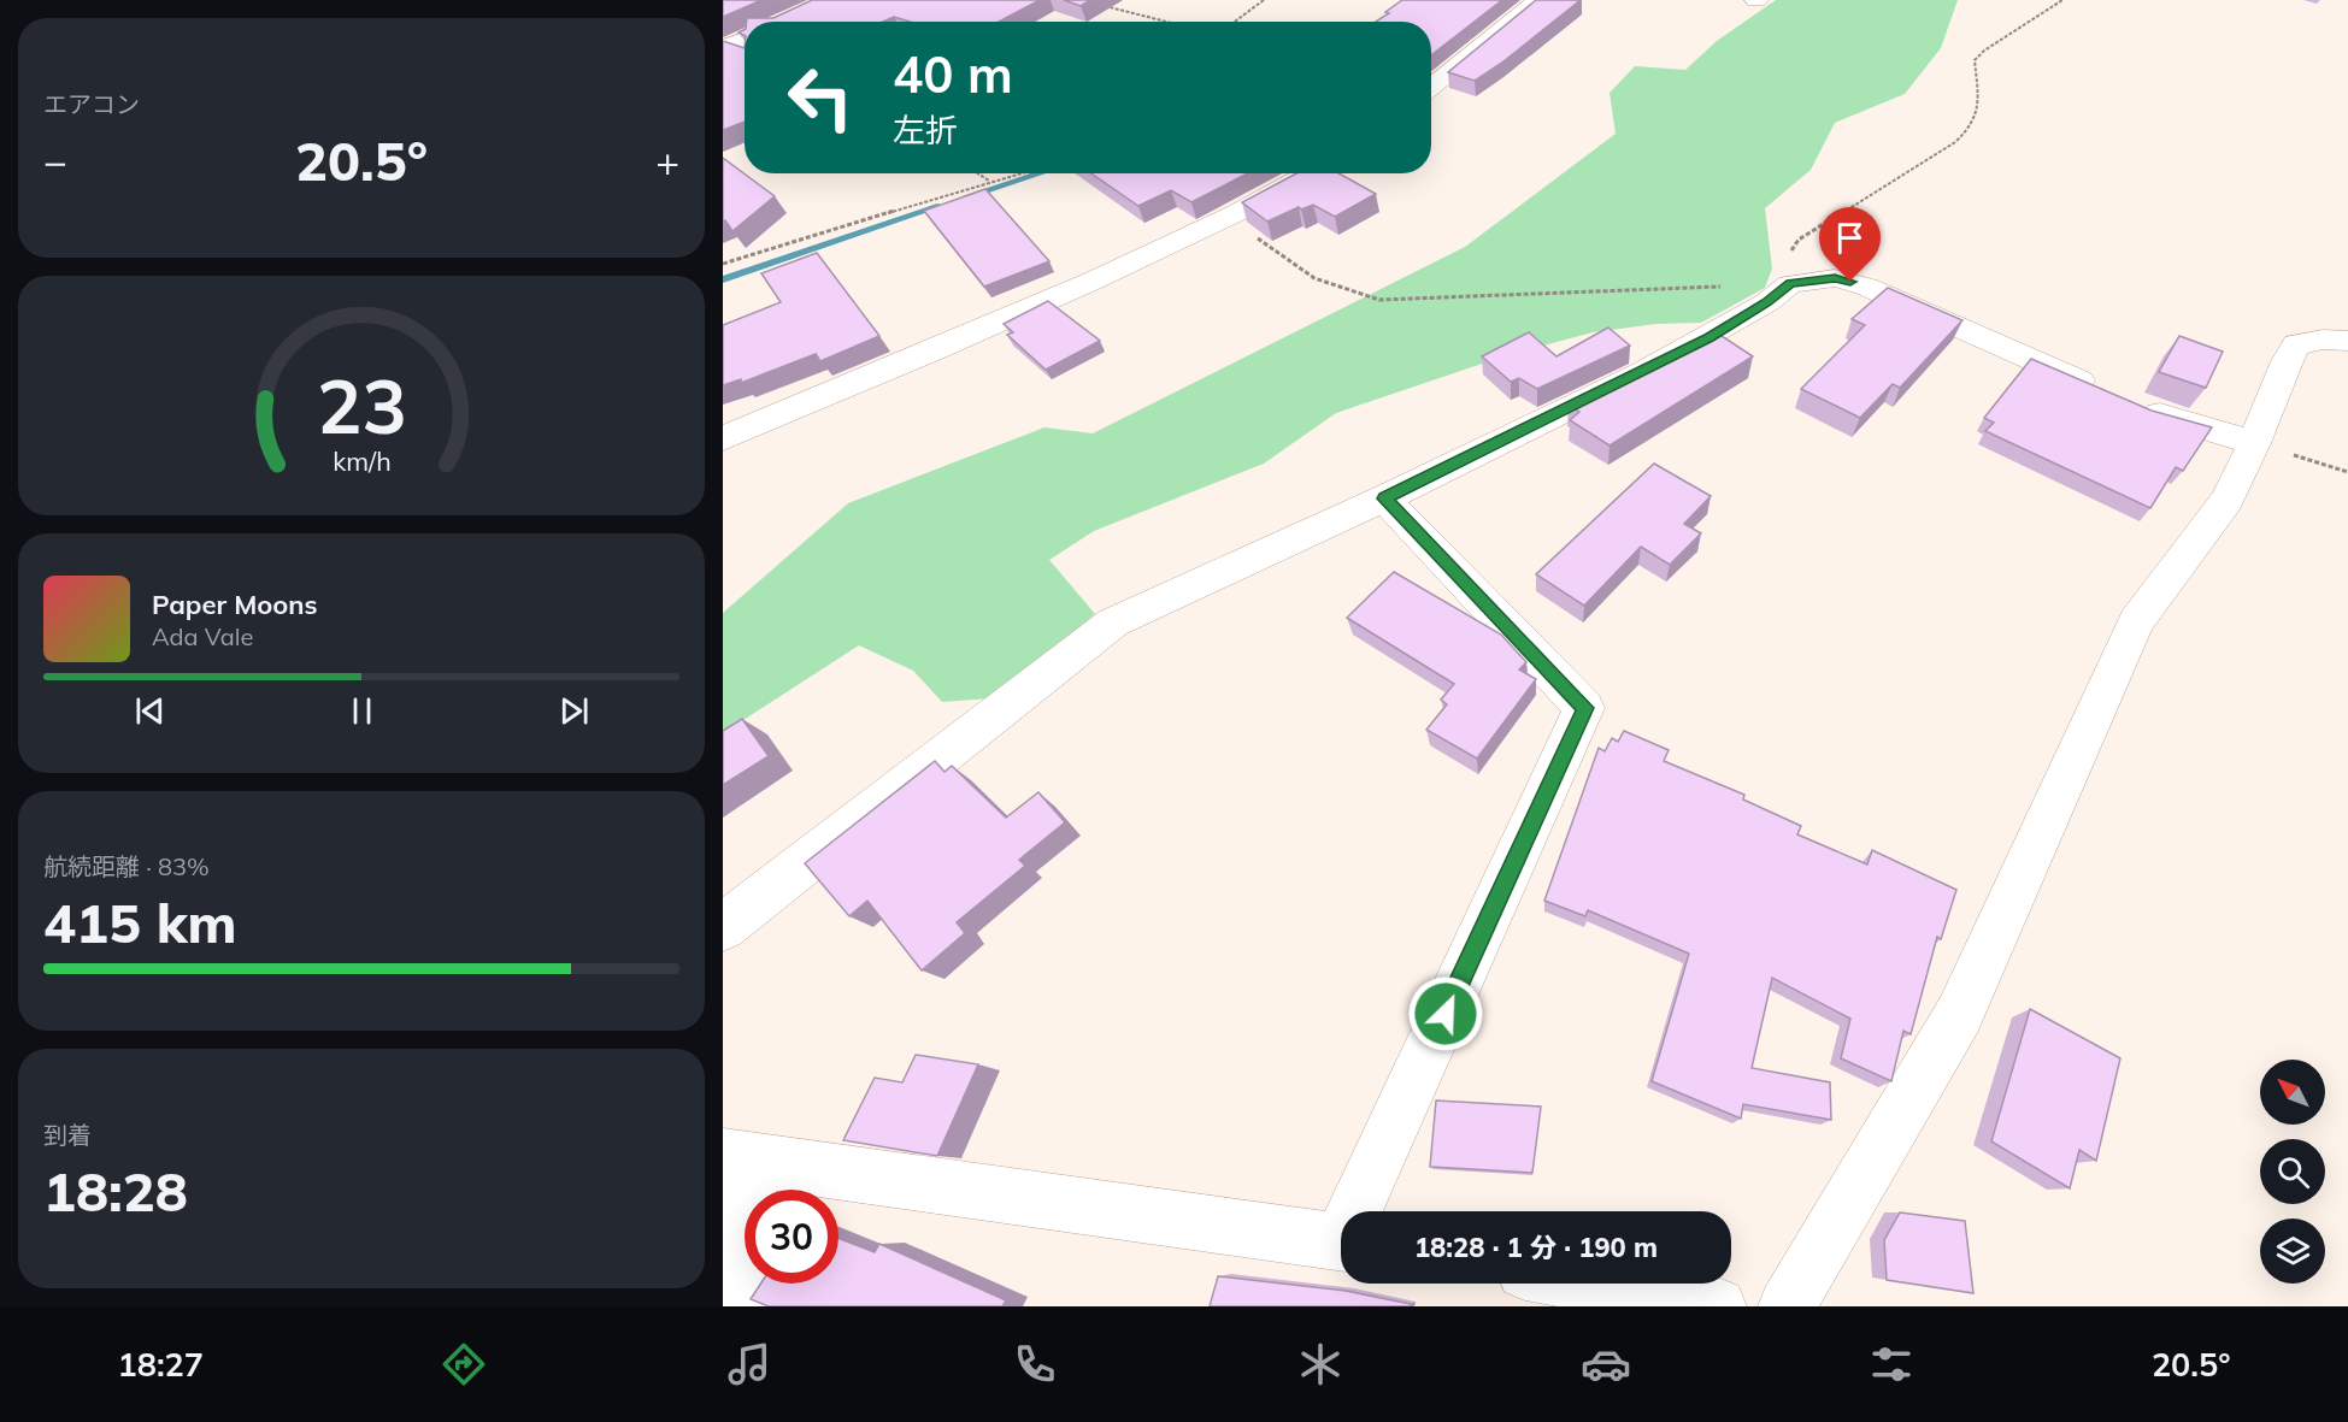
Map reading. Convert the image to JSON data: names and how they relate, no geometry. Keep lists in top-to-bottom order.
{
  "north": "top left",
  "page": {
    "tile": [
      "エアコン",
      ["航続距離 · 83%", "415 km"],
      ["到着", "18:28"]
    ],
    "turn": ["40 m", "左折"],
    "heat": ["−", "20.5°", "+"],
    "song": ["Paper Moons", "Ada Vale"],
    "limit": "30",
    "trip": "18:28 · 1 分 · 190 m",
    "tabs": ["18:27", "20.5°"],
    "gauge": ["23", "km/h"]
  }
}
